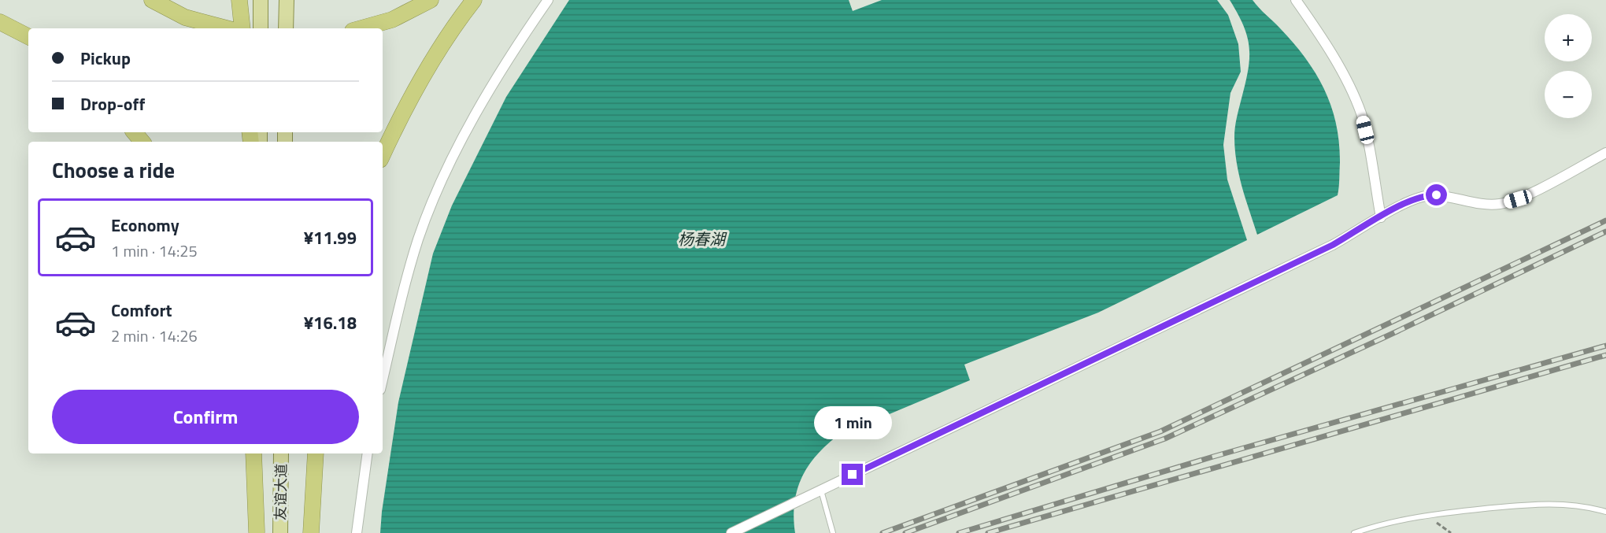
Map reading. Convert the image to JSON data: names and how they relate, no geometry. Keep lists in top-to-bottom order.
{
  "streets": {
    "main road": ["友谊大道"]
  },
  "water": ["杨春湖"],
  "page": {
    "map_buttons": ["+", "−"],
    "banner": ["Pickup", "Drop-off"],
    "heading": "Choose a ride",
    "list": [
      {
        "name": "Economy",
        "note": "1 min · 14:25",
        "value": "¥11.99"
      },
      {
        "name": "Comfort",
        "note": "2 min · 14:26",
        "value": "¥16.18"
      }
    ],
    "buttons": "Confirm",
    "bubble": "1 min"
  }
}
